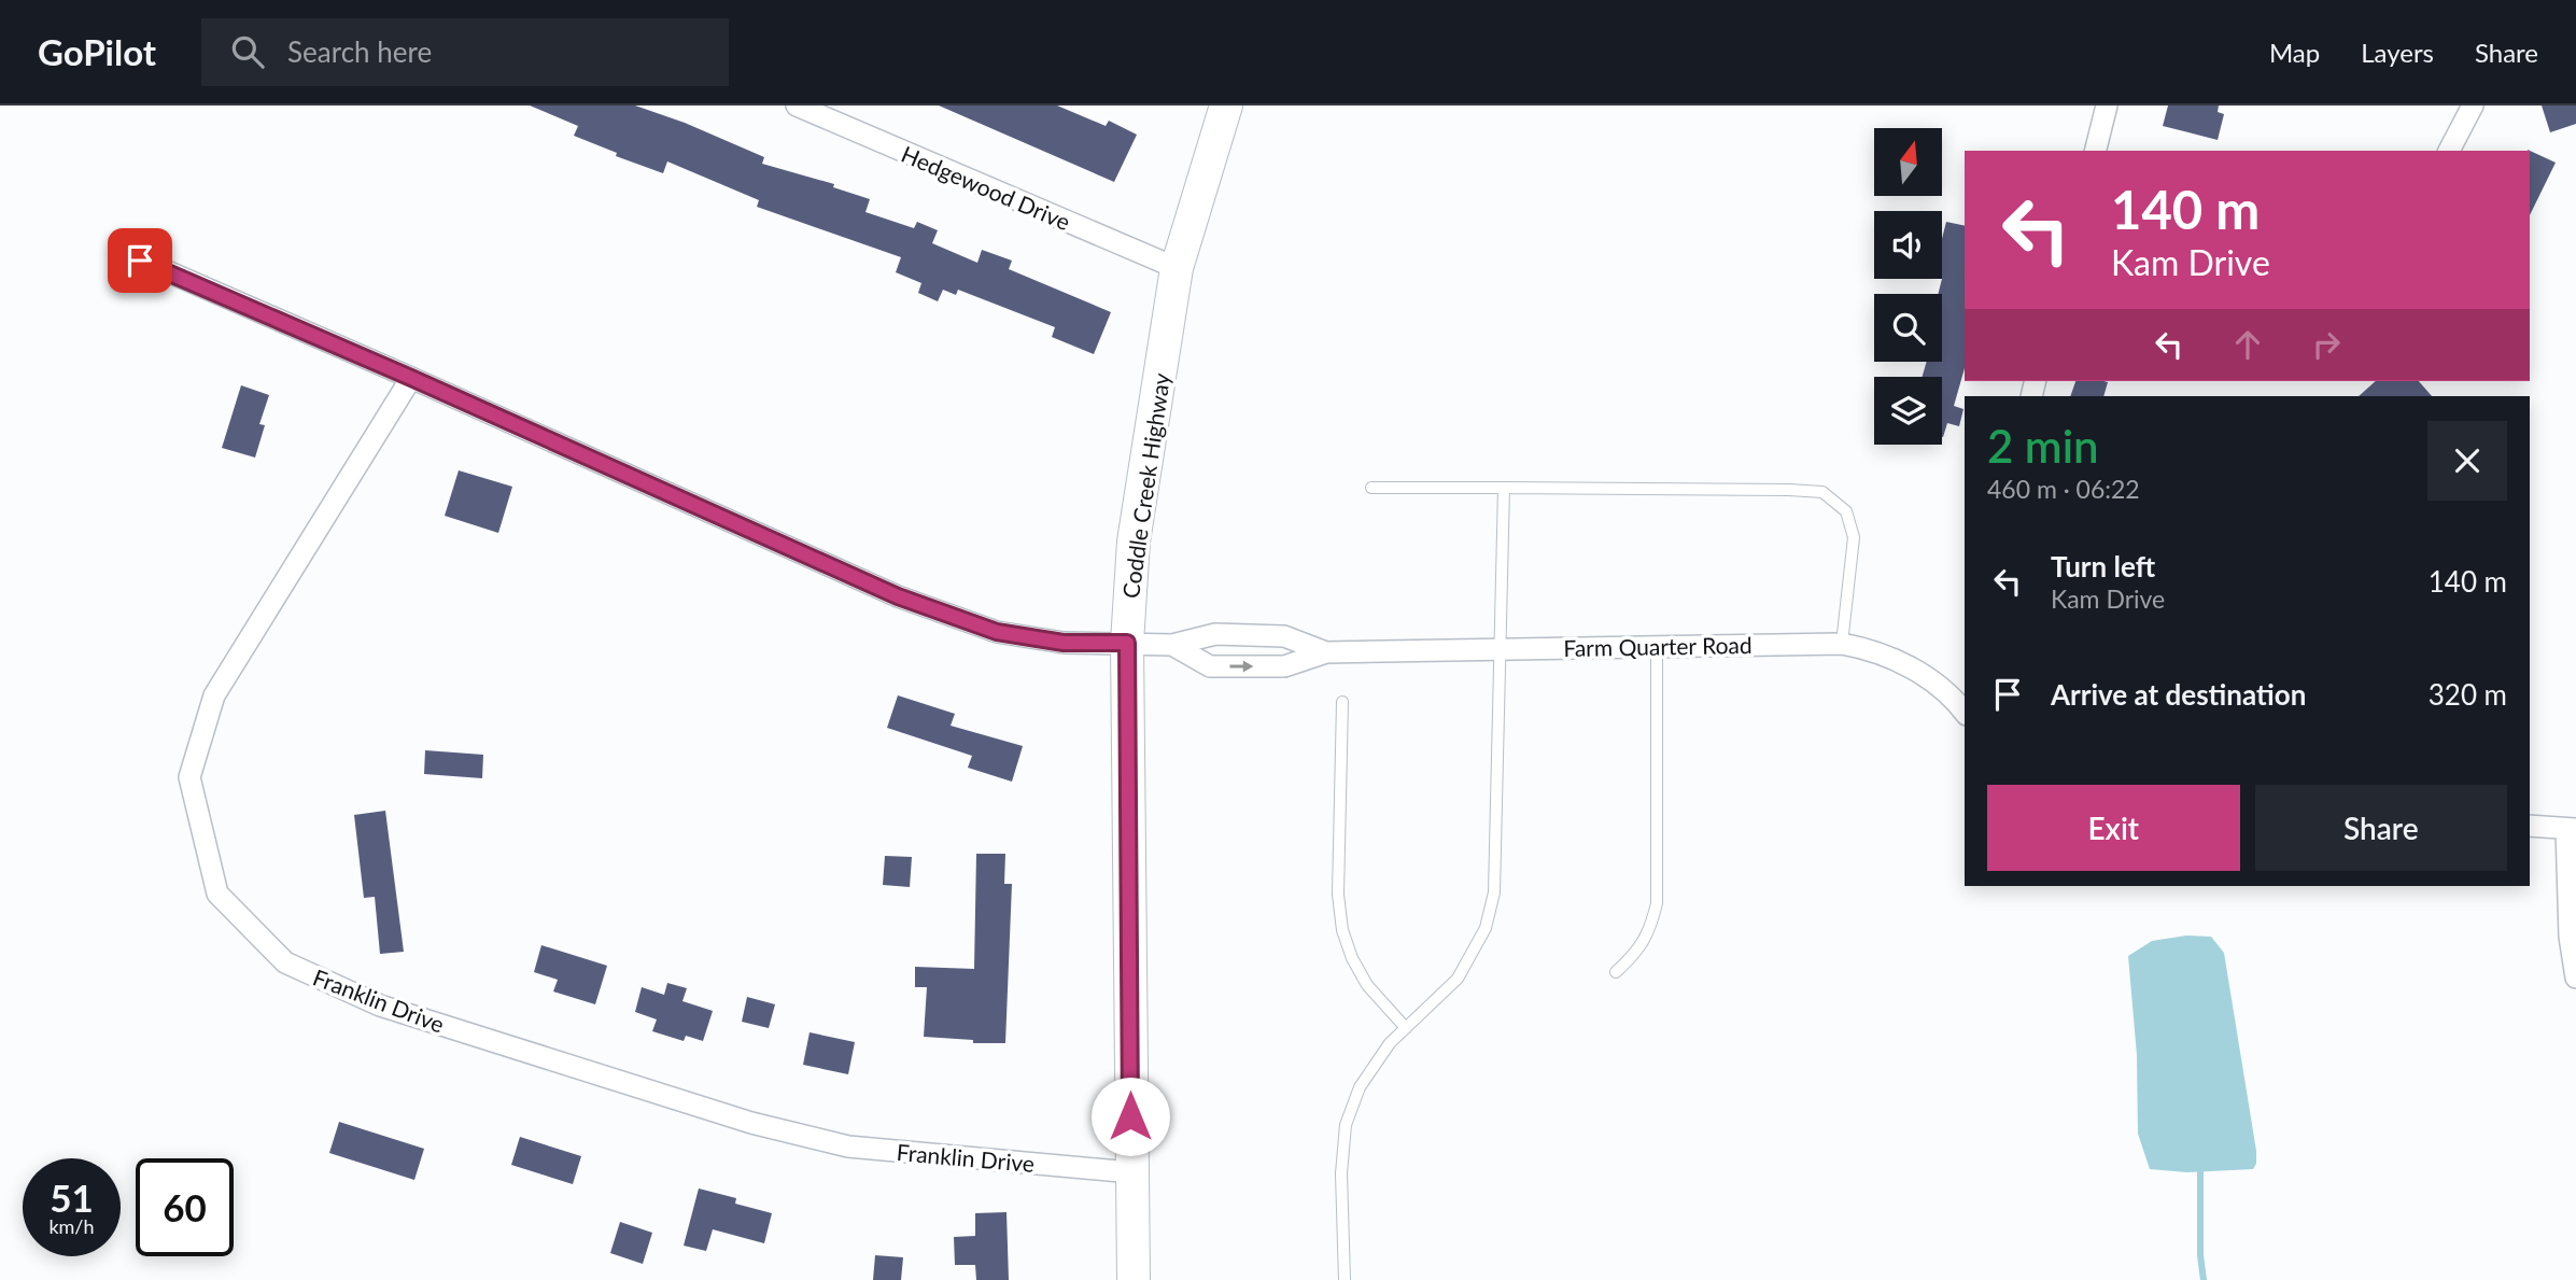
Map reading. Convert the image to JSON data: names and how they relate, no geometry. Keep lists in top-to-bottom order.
{
  "streets": {
    "main road": ["Coddle Creek Highway"],
    "street": ["Hedgewood Drive", "Farm Quarter Road", "Franklin Drive"]
  },
  "crossings": [
    ["Hedgewood Drive", "Coddle Creek Highway"],
    ["Coddle Creek Highway", "Farm Quarter Road"],
    ["Coddle Creek Highway", "Franklin Drive"],
    ["Farm Quarter Road", "Franklin Drive"]
  ],
  "north": "top",
  "page": {
    "header": "GoPilot",
    "search": "Search here",
    "nav": ["Map", "Layers", "Share"],
    "turn": ["140 m", "Kam Drive"],
    "heading": ["2 min", "460 m · 06:22"],
    "list": [
      {
        "name": "Turn left",
        "note": "Kam Drive",
        "value": "140 m"
      },
      {
        "name": "Arrive at destination",
        "value": "320 m"
      }
    ],
    "buttons": ["Exit", "Share"],
    "speed": "51 km/h",
    "limit": "60"
  }
}
